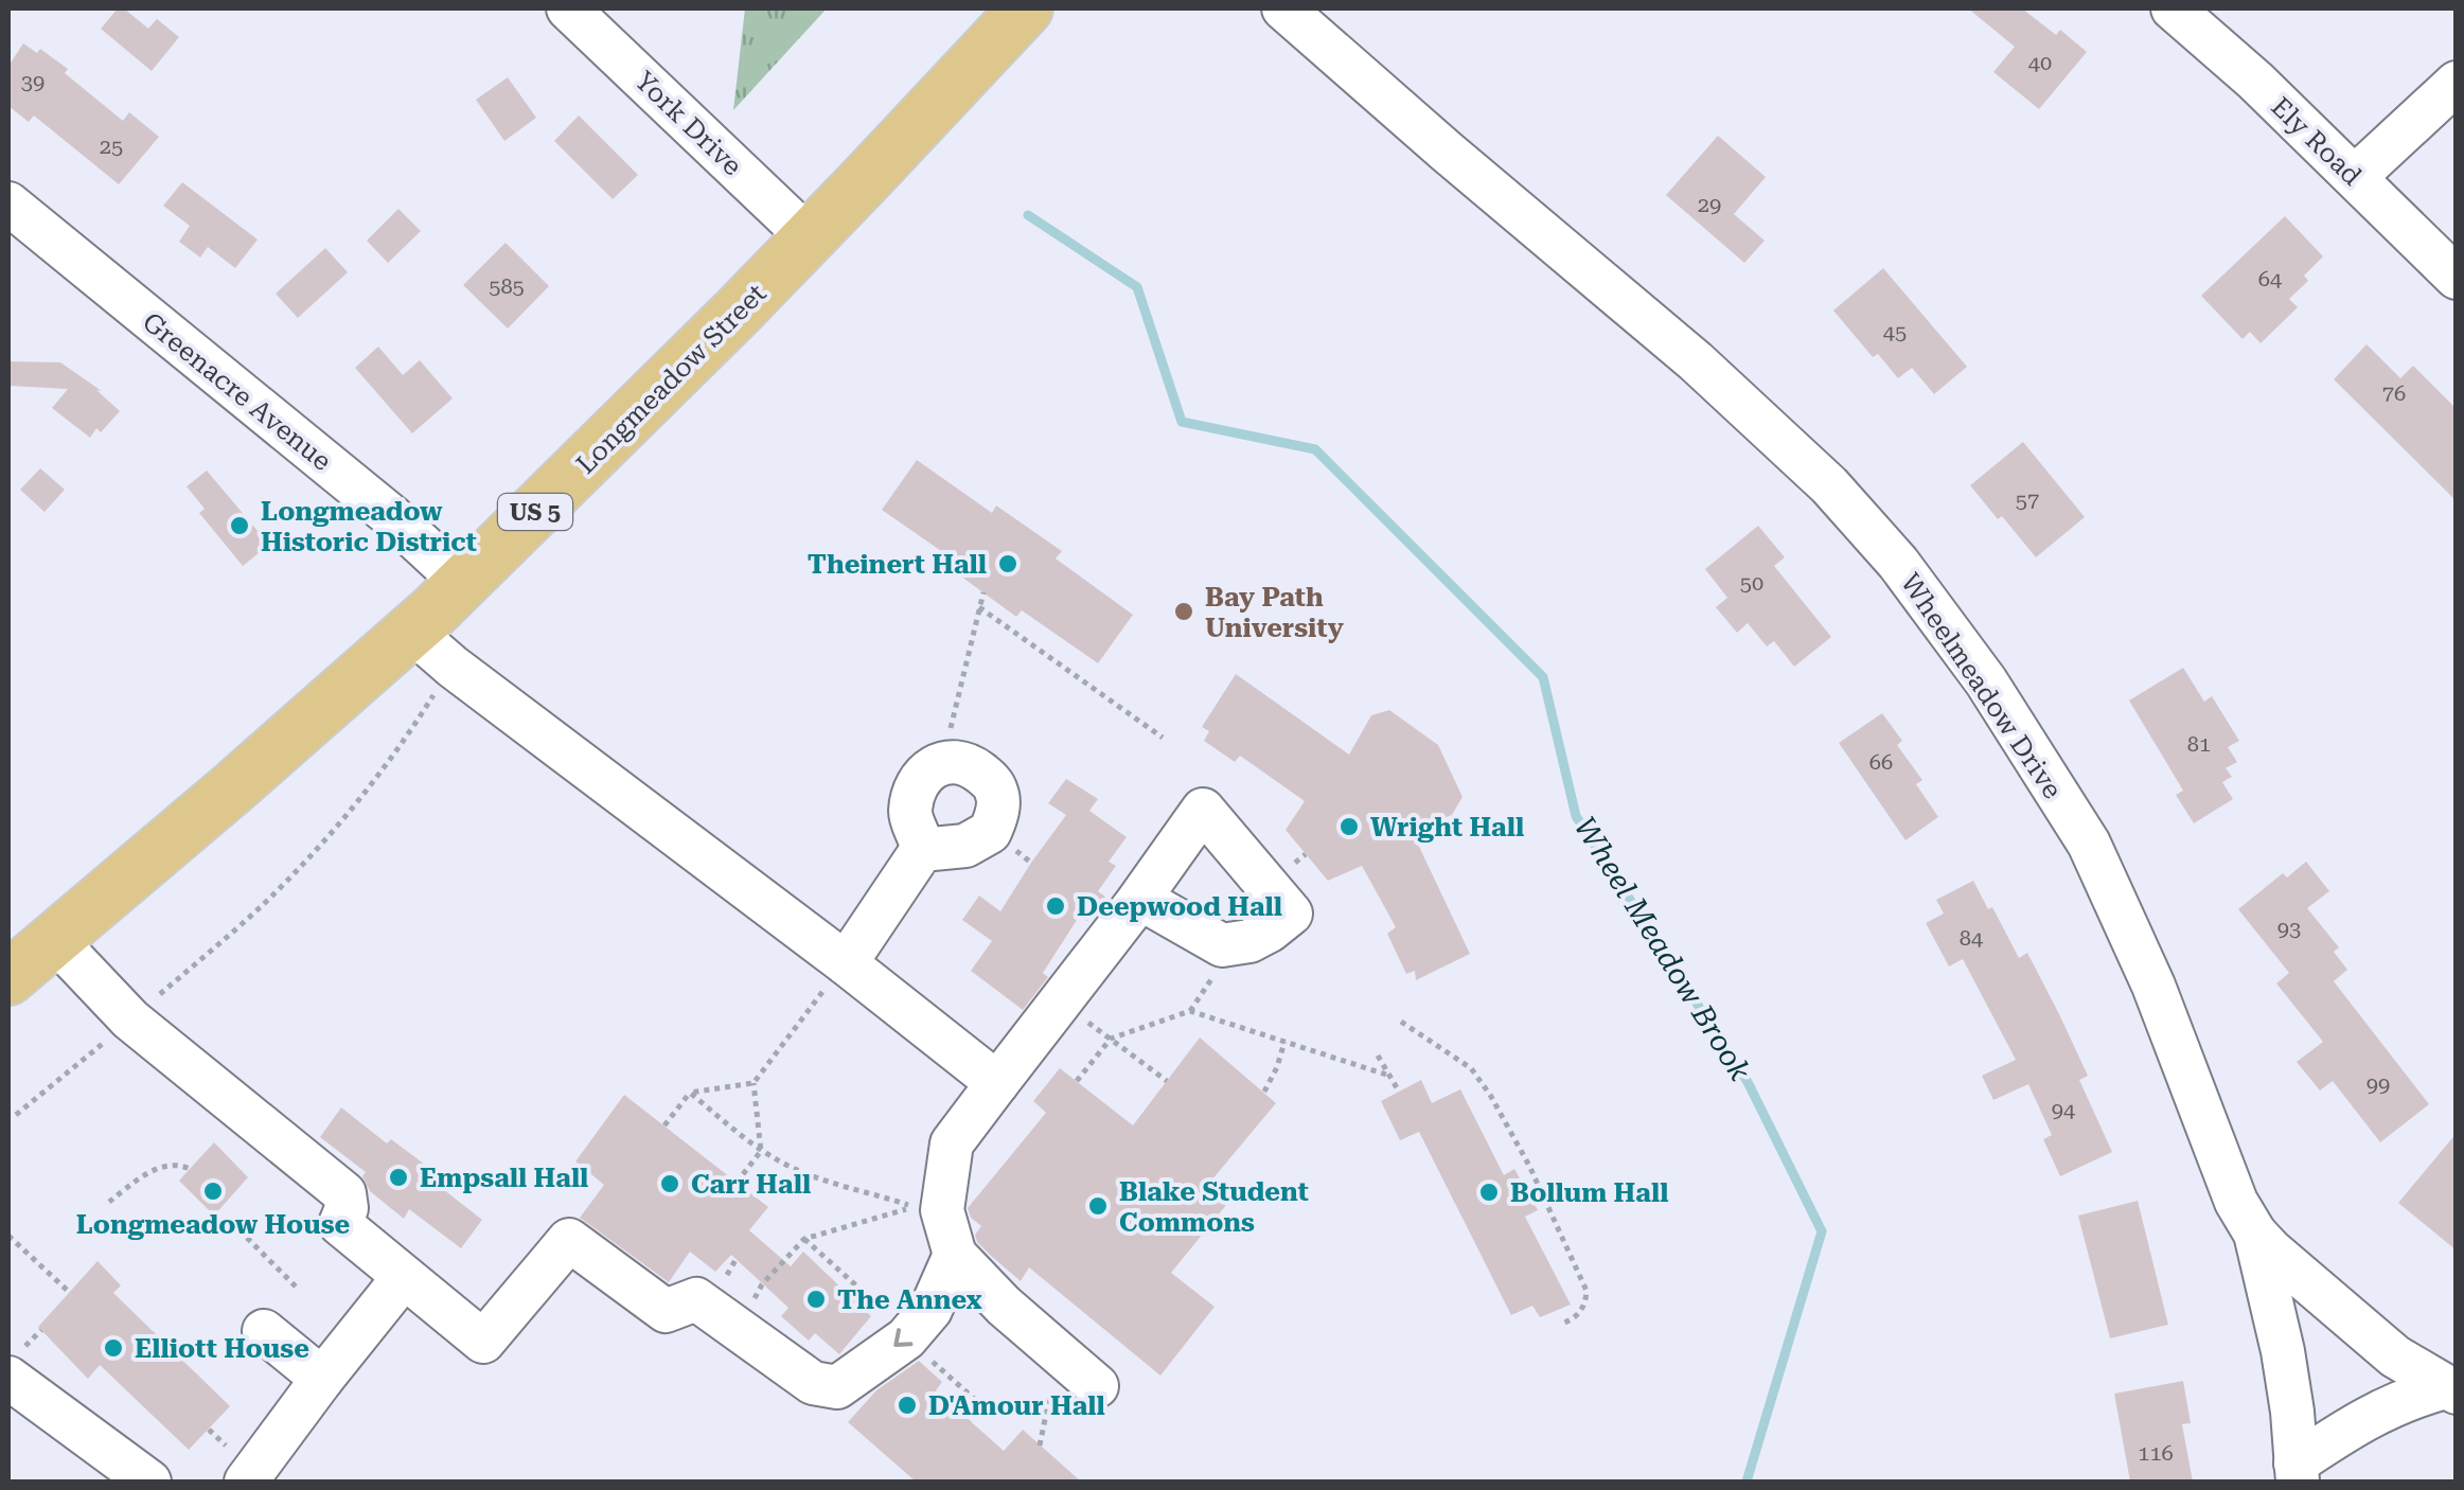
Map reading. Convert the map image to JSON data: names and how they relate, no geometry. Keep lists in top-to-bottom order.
{
  "streets": {
    "main road": ["Longmeadow Street", "US 5"],
    "street": [
      "York Drive",
      "Ely Road",
      "Greenacre Avenue",
      "Wheelmeadow Drive"
    ]
  },
  "crossings": [
    ["York Drive", "Longmeadow Street"],
    ["Longmeadow Street", "Greenacre Avenue"]
  ],
  "water": ["Wheel Meadow Brook"],
  "places": [
    "Longmeadow Historic District",
    "Theinert Hall",
    "Bay Path University",
    "Wright Hall",
    "Deepwood Hall",
    "Empsall Hall",
    "Carr Hall",
    "Longmeadow House",
    "Bollum Hall",
    "Blake Student Commons",
    "The Annex",
    "Elliott House",
    "D'Amour Hall"
  ],
  "house_numbers": [
    "40",
    "39",
    "25",
    "29",
    "64",
    "585",
    "45",
    "76",
    "57",
    "50",
    "81",
    "66",
    "93",
    "84",
    "99",
    "94",
    "116"
  ]
}
